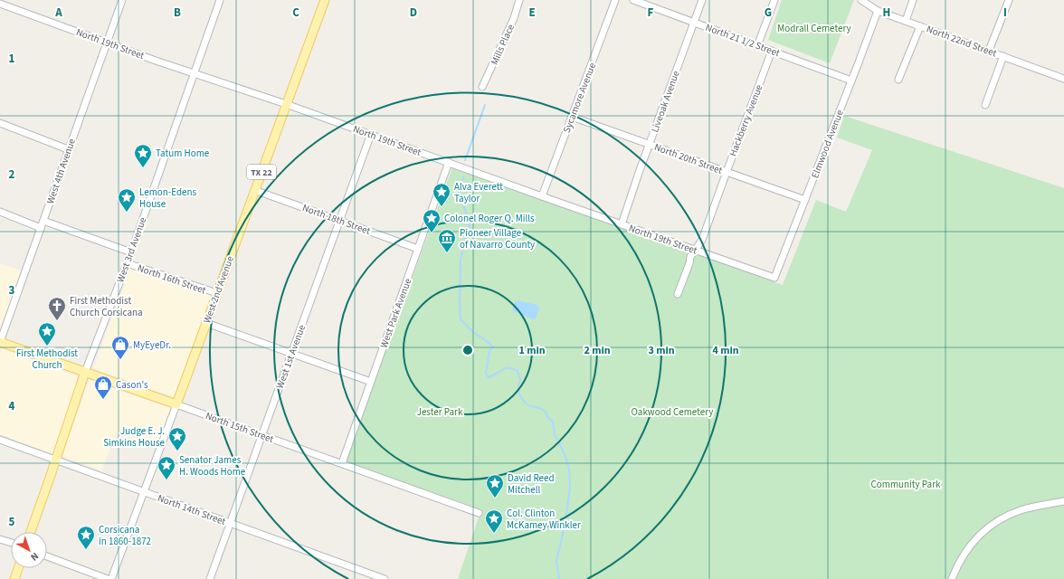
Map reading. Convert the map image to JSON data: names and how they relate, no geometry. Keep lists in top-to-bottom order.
{
  "streets": {
    "main road": [
      "TX 22",
      "West 3rd Avenue",
      "West 2nd Avenue",
      "North 15th Street"
    ],
    "street": [
      "North 21 1/2 Street",
      "North 22nd Street",
      "North 19th Street",
      "Mills Place",
      "Sycamore Avenue",
      "Liveoak Avenue",
      "Hackberry Avenue",
      "Elmwood Avenue",
      "North 20th Street",
      "West 4th Avenue",
      "North 18th Street",
      "North 16th Street",
      "West Park Avenue",
      "West 1st Avenue",
      "North 14th Street"
    ]
  },
  "crossings": [
    ["North 21 1/2 Street", "Liveoak Avenue"],
    ["North 21 1/2 Street", "Hackberry Avenue"],
    ["North 21 1/2 Street", "Elmwood Avenue"],
    ["North 22nd Street", "Elmwood Avenue"],
    ["North 19th Street", "Sycamore Avenue"],
    ["North 19th Street", "Liveoak Avenue"],
    ["North 19th Street", "Hackberry Avenue"],
    ["North 19th Street", "Elmwood Avenue"],
    ["North 19th Street", "West 4th Avenue"],
    ["North 19th Street", "West 3rd Avenue"],
    ["North 19th Street", "West 2nd Avenue"],
    ["North 19th Street", "West Park Avenue"],
    ["North 19th Street", "West 1st Avenue"],
    ["Sycamore Avenue", "North 20th Street"],
    ["Liveoak Avenue", "North 20th Street"],
    ["Hackberry Avenue", "North 20th Street"],
    ["Elmwood Avenue", "North 20th Street"],
    ["West 4th Avenue", "North 16th Street"],
    ["West 4th Avenue", "North 15th Street"],
    ["North 18th Street", "West 2nd Avenue"],
    ["North 18th Street", "West Park Avenue"],
    ["North 18th Street", "West 1st Avenue"],
    ["West 3rd Avenue", "North 16th Street"],
    ["West 3rd Avenue", "North 15th Street"],
    ["West 3rd Avenue", "North 14th Street"],
    ["North 16th Street", "West 2nd Avenue"],
    ["West 2nd Avenue", "North 15th Street"],
    ["West 2nd Avenue", "North 14th Street"],
    ["West Park Avenue", "North 15th Street"],
    ["West 1st Avenue", "North 15th Street"],
    ["West 1st Avenue", "North 14th Street"]
  ],
  "parks": [
    "Modrall Cemetery",
    "Jester Park",
    "Oakwood Cemetery",
    "Community Park"
  ],
  "places": {
    "place": [
      "Tatum Home",
      "Alva Everett Taylor",
      "Lemon-Edens House",
      "Colonel Roger Q. Mills",
      "First Methodist Church",
      "Judge E. J. Simkins House",
      "Senator James H. Woods Home",
      "David Reed Mitchell",
      "Col. Clinton McKamey Winkler",
      "Corsicana in 1860-1872"
    ],
    "museum": ["Pioneer Village of Navarro County"],
    "church": ["First Methodist Church Corsicana"],
    "shop": ["MyEyeDr.", "Cason's"]
  },
  "north": "bottom right",
  "grid": {
    "columns": [
      "A",
      "B",
      "C",
      "D",
      "E",
      "F",
      "G",
      "H",
      "I"
    ],
    "rows": [
      "1",
      "2",
      "3",
      "4",
      "5"
    ]
  },
  "rings": [
    "1 min",
    "2 min",
    "3 min",
    "4 min"
  ]
}
